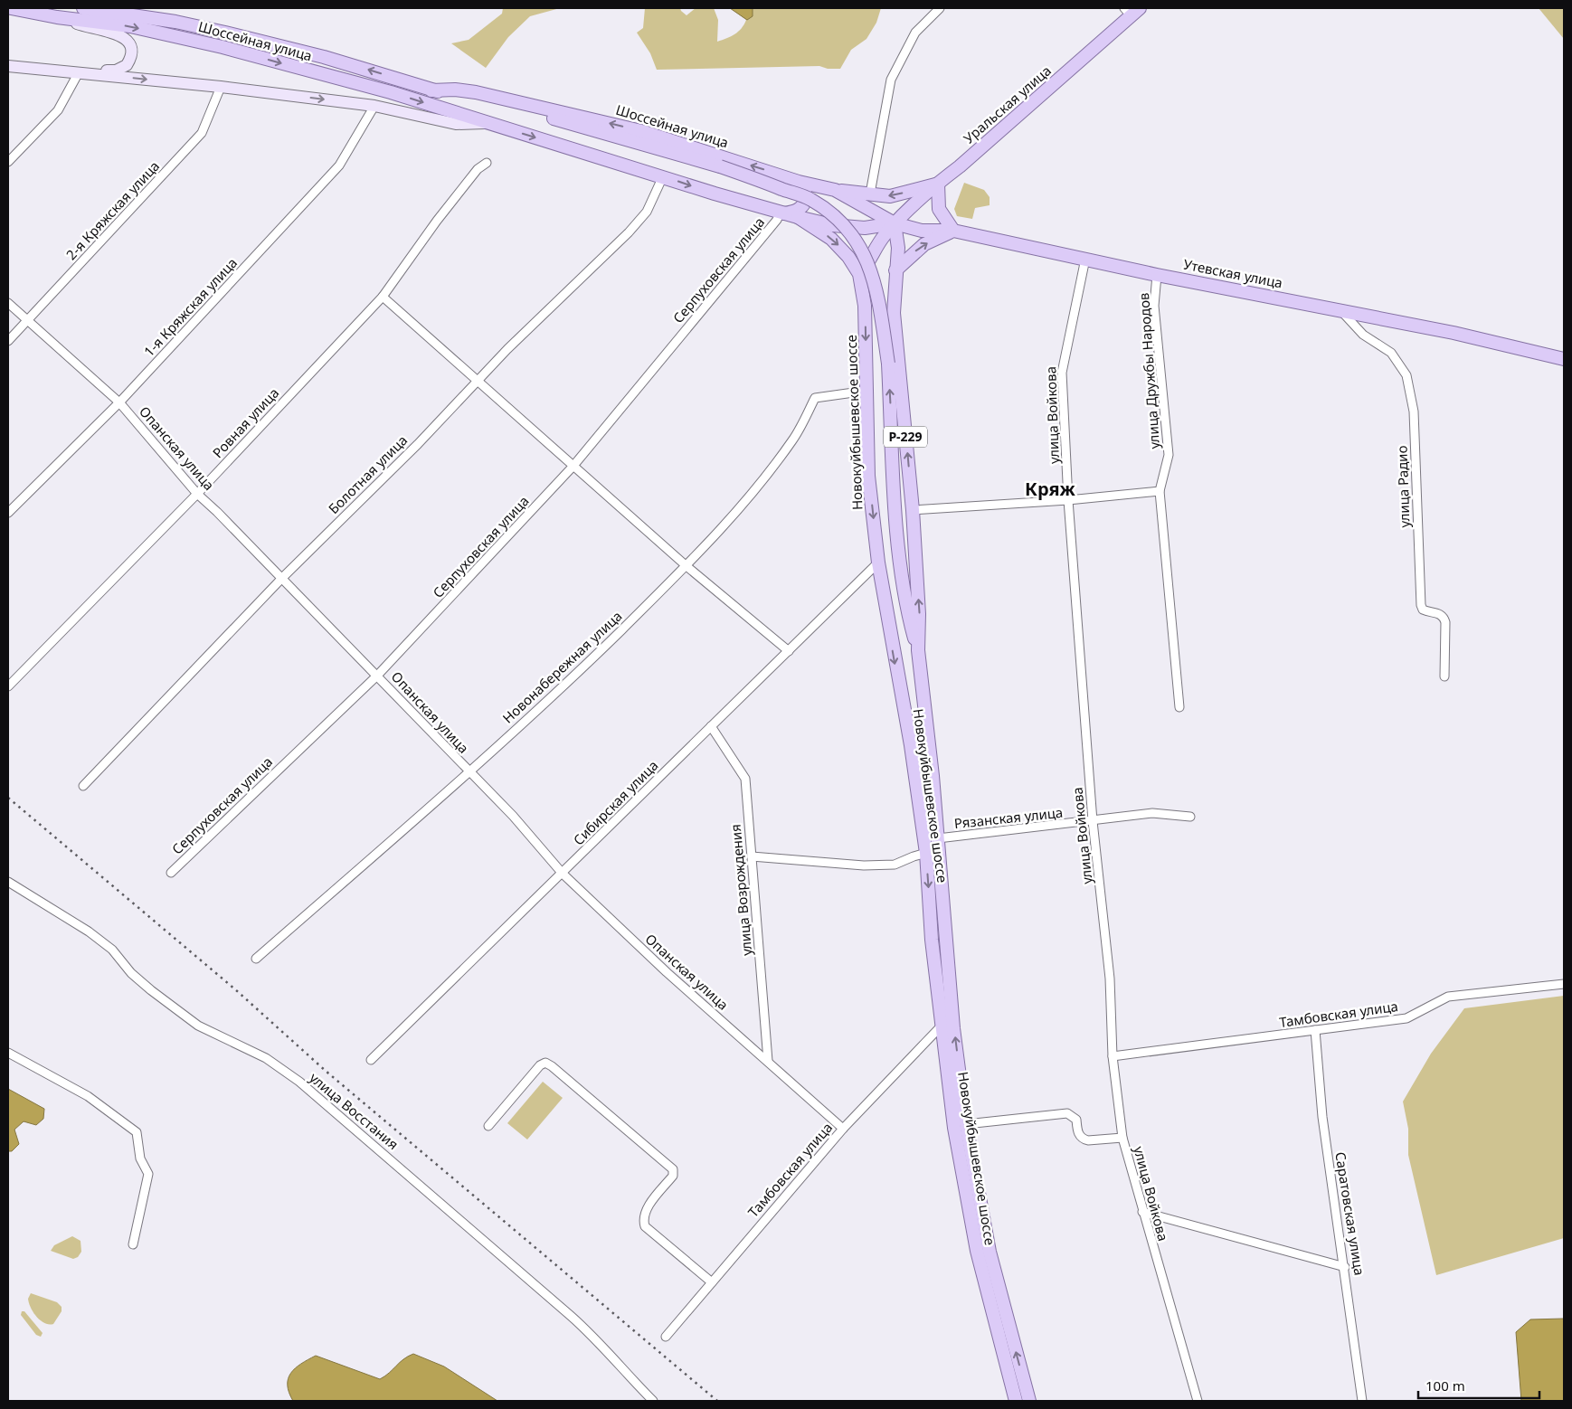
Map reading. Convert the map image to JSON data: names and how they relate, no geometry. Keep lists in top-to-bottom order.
{
  "streets": {
    "main road": [
      "Шоссейная улица",
      "Уральская улица",
      "Утевская улица",
      "Новокуйбышевское шоссе",
      "Р-229"
    ],
    "street": [
      "2-я Кряжская улица",
      "Серпуховская улица",
      "1-я Кряжская улица",
      "улица Дружбы Народов",
      "улица Войкова",
      "Ровная улица",
      "Опанская улица",
      "Болотная улица",
      "улица Радио",
      "Новонабережная улица",
      "Сибирская улица",
      "Рязанская улица",
      "улица Возрождения",
      "Тамбовская улица",
      "улица Восстания",
      "Саратовская улица"
    ]
  },
  "crossings": [
    ["Шоссейная улица", "Уральская улица"],
    ["Шоссейная улица", "2-я Кряжская улица"],
    ["Шоссейная улица", "Серпуховская улица"],
    ["Шоссейная улица", "Утевская улица"],
    ["Шоссейная улица", "1-я Кряжская улица"],
    ["Шоссейная улица", "Новокуйбышевское шоссе"],
    ["Шоссейная улица", "Болотная улица"],
    ["Уральская улица", "Утевская улица"],
    ["Уральская улица", "Новокуйбышевское шоссе"],
    ["2-я Кряжская улица", "Опанская улица"],
    ["Серпуховская улица", "Опанская улица"],
    ["Утевская улица", "улица Дружбы Народов"],
    ["Утевская улица", "улица Войкова"],
    ["Утевская улица", "Новокуйбышевское шоссе"],
    ["Утевская улица", "улица Радио"],
    ["1-я Кряжская улица", "Опанская улица"],
    ["улица Войкова", "Рязанская улица"],
    ["улица Войкова", "Тамбовская улица"],
    ["Новокуйбышевское шоссе", "Новонабережная улица"],
    ["Новокуйбышевское шоссе", "Сибирская улица"],
    ["Новокуйбышевское шоссе", "Рязанская улица"],
    ["Новокуйбышевское шоссе", "Тамбовская улица"],
    ["Ровная улица", "Опанская улица"],
    ["Опанская улица", "Болотная улица"],
    ["Опанская улица", "Новонабережная улица"],
    ["Опанская улица", "Сибирская улица"],
    ["Опанская улица", "улица Возрождения"],
    ["Опанская улица", "Тамбовская улица"],
    ["Сибирская улица", "улица Возрождения"],
    ["Тамбовская улица", "Саратовская улица"]
  ],
  "districts": ["Кряж"],
  "scale_bar": "100 m"
}
